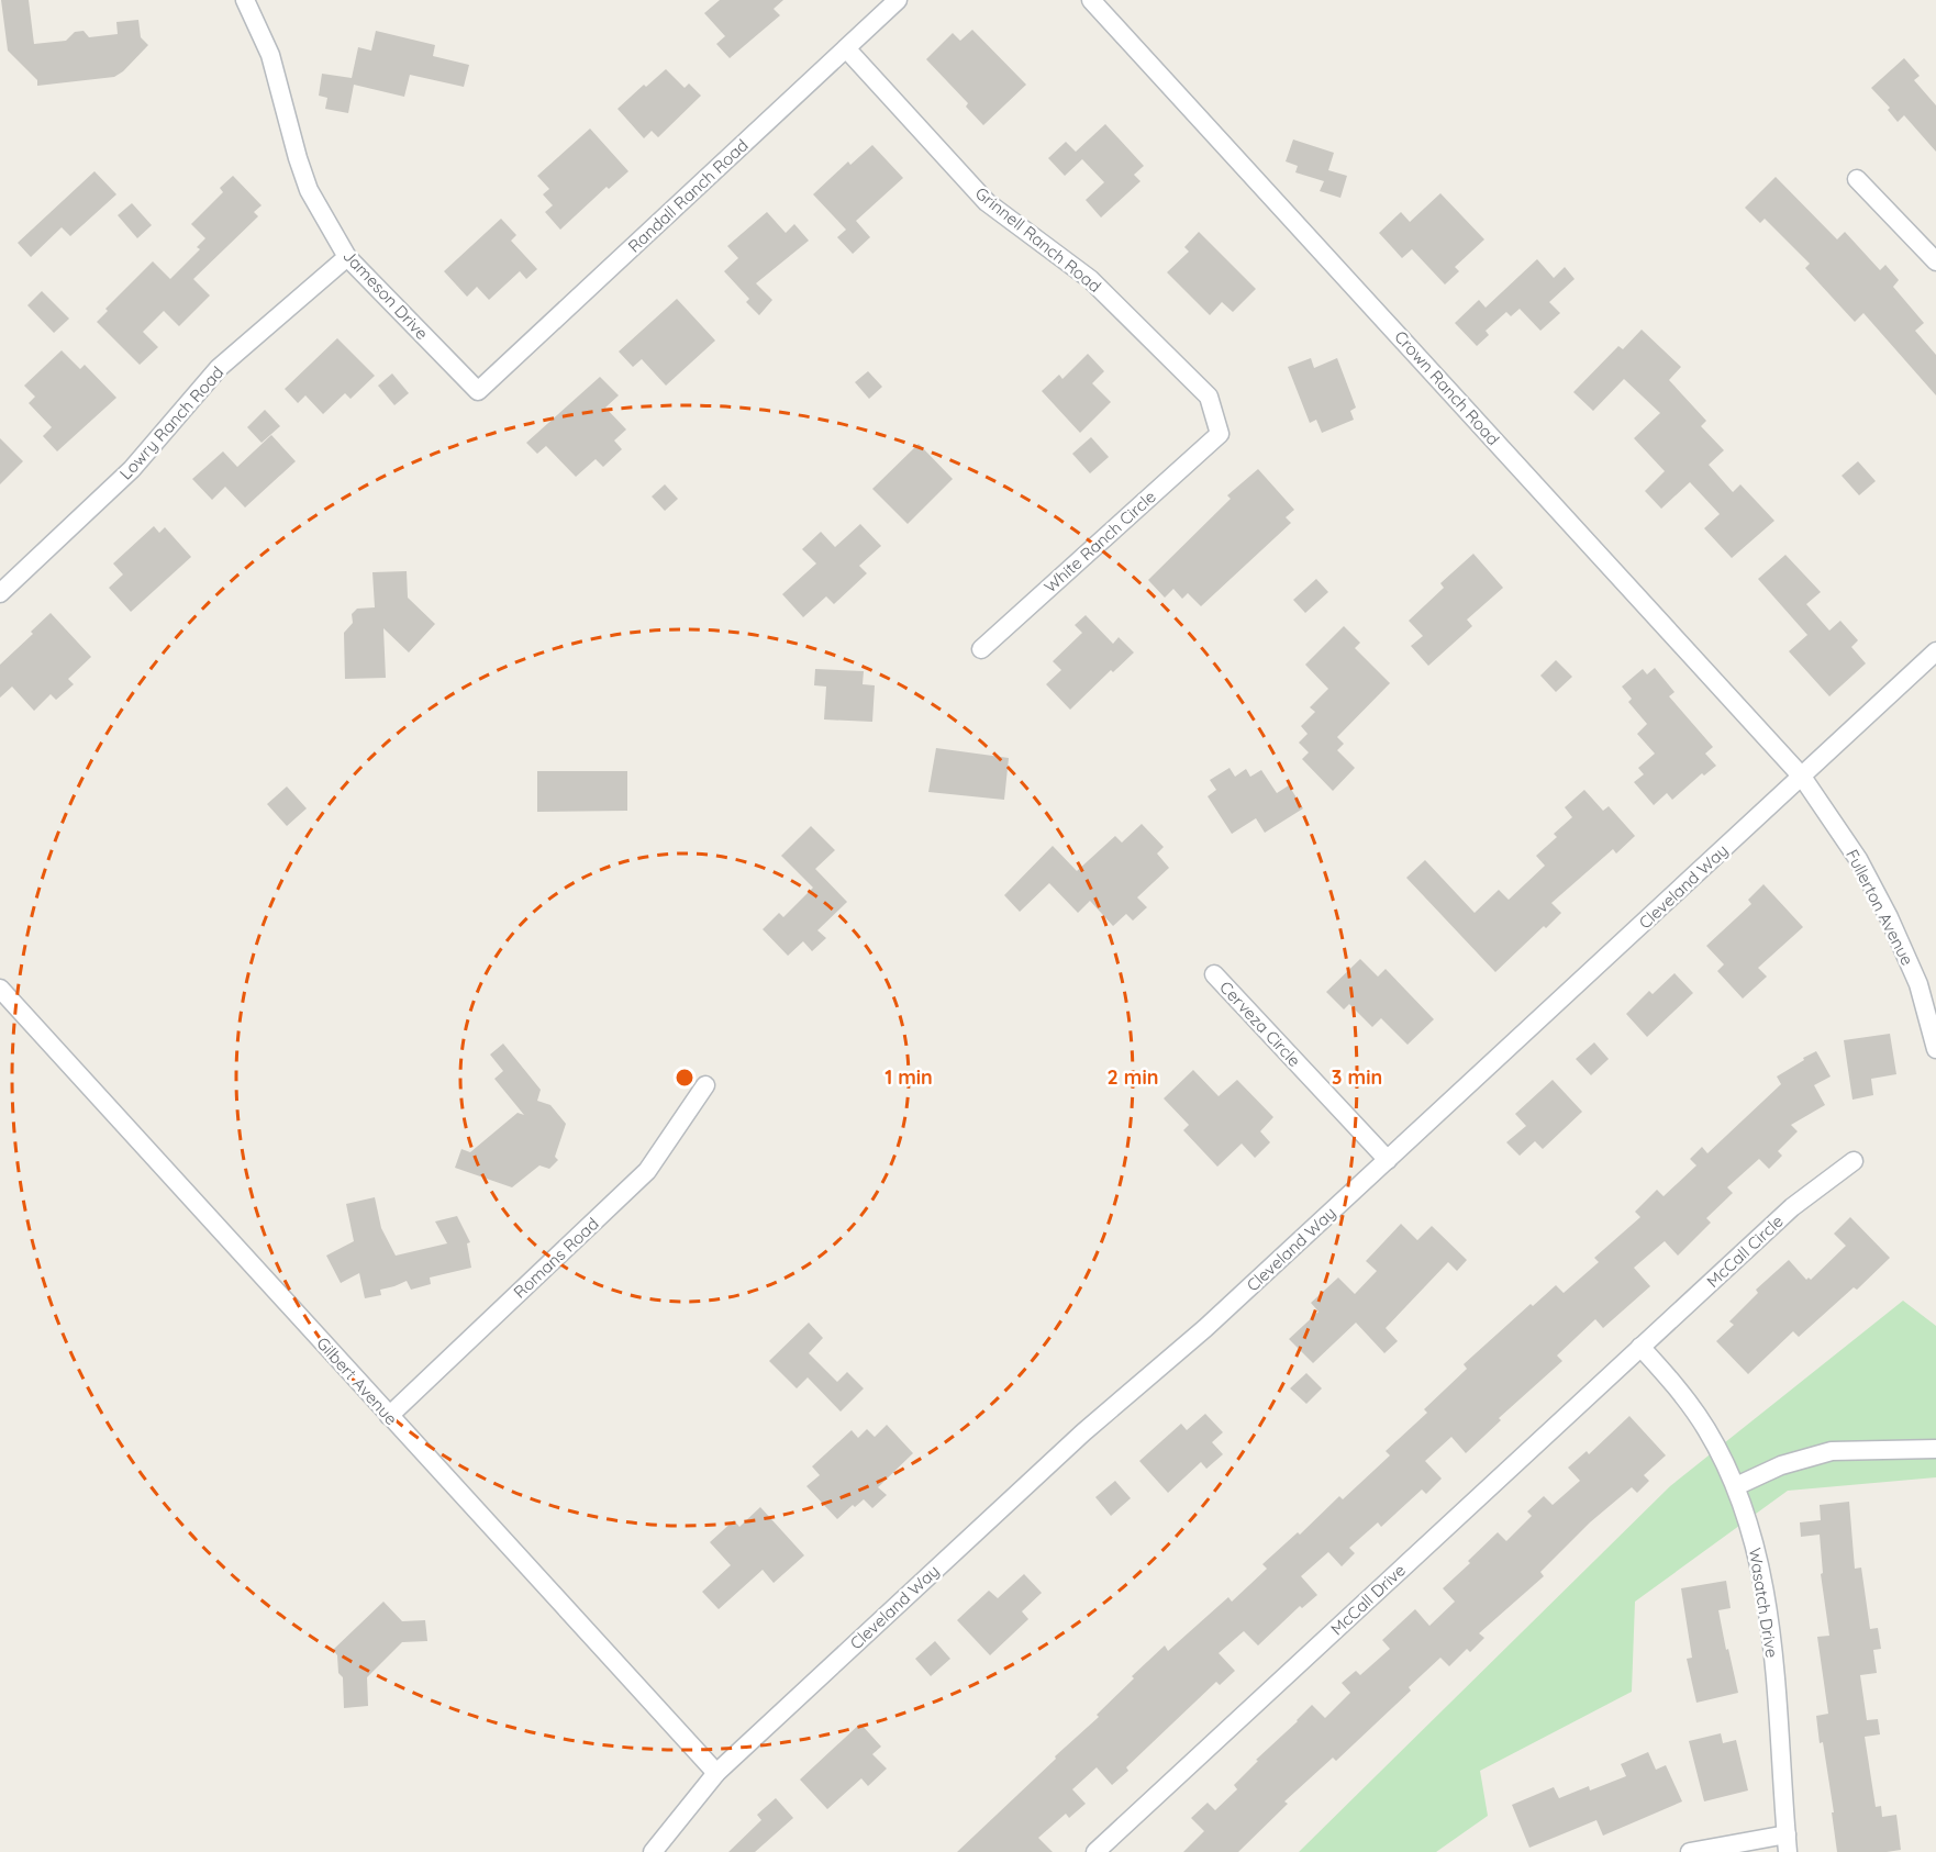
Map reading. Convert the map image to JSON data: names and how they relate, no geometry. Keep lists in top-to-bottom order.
{
  "streets": {
    "street": [
      "Randall Ranch Road",
      "Grinnell Ranch Road",
      "Jameson Drive",
      "Crown Ranch Road",
      "Lowry Ranch Road",
      "White Ranch Circle",
      "Cleveland Way",
      "Fullerton Avenue",
      "Cerveza Circle",
      "McCall Circle",
      "Romans Road",
      "Gilbert Avenue",
      "McCall Drive",
      "Wasatch Drive"
    ]
  },
  "crossings": [
    ["Randall Ranch Road", "Grinnell Ranch Road"],
    ["Randall Ranch Road", "Jameson Drive"],
    ["Grinnell Ranch Road", "White Ranch Circle"],
    ["Jameson Drive", "Lowry Ranch Road"],
    ["Crown Ranch Road", "Cleveland Way"],
    ["Crown Ranch Road", "Fullerton Avenue"],
    ["Cleveland Way", "Fullerton Avenue"],
    ["Cleveland Way", "Cerveza Circle"],
    ["Cleveland Way", "Gilbert Avenue"],
    ["McCall Circle", "McCall Drive"],
    ["McCall Circle", "Wasatch Drive"],
    ["Romans Road", "Gilbert Avenue"],
    ["McCall Drive", "Wasatch Drive"]
  ],
  "rings": ["1 min", "2 min", "3 min"]
}
